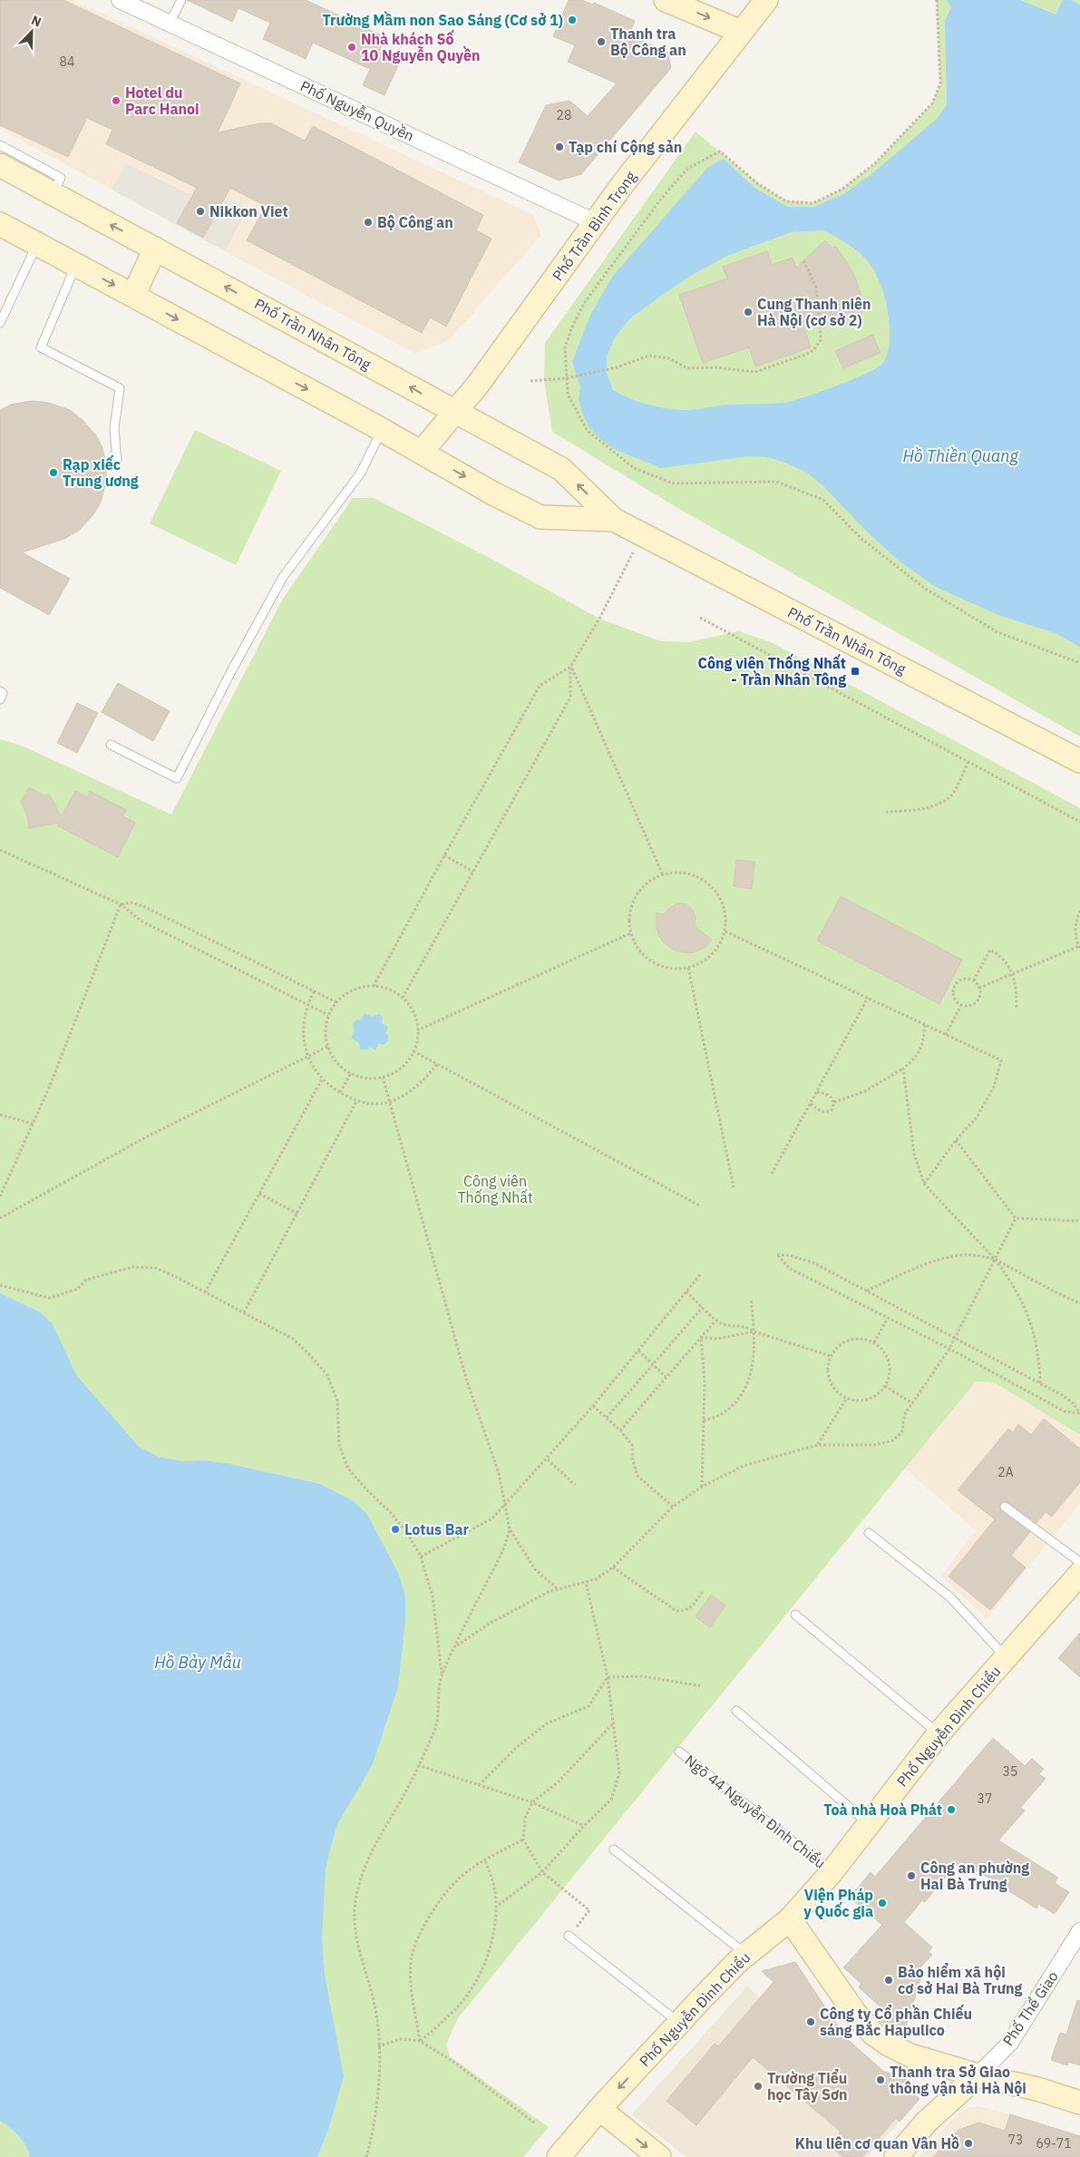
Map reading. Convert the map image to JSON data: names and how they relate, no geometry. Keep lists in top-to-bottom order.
{
  "streets": {
    "street": [
      "Phố Nguyễn Quyền",
      "Phố Trần Bình Trọng",
      "Phố Trần Nhân Tông",
      "Phố Nguyễn Đình Chiểu",
      "Phố Thể Giao"
    ],
    "lane": ["Ngõ 44 Nguyễn Đình Chiểu"]
  },
  "crossings": [
    ["Phố Nguyễn Quyền", "Phố Trần Bình Trọng"],
    ["Phố Trần Bình Trọng", "Phố Trần Nhân Tông"],
    ["Phố Nguyễn Đình Chiểu", "Ngõ 44 Nguyễn Đình Chiểu"]
  ],
  "water": ["Hồ Thiền Quang", "Hồ Bảy Mẫu"],
  "parks": ["Công viên Thống Nhất"],
  "places": {
    "other": [
      "Trường Mầm non Sao Sáng (Cơ sở 1)",
      "Thanh tra Bộ Công an",
      "Nhà khách Số 10 Nguyễn Quyền",
      "Hotel du Parc Hanoi",
      "Tạp chí Cộng sản",
      "Nikkon Viet",
      "Bộ Công an",
      "Cung Thanh niên Hà Nội (cơ sở 2)",
      "Rạp xiếc Trung ương",
      "Lotus Bar",
      "Toà nhà Hoà Phát",
      "Công an phường Hai Bà Trưng",
      "Viện Pháp y Quốc gia",
      "Bảo hiểm xã hội cơ sở Hai Bà Trưng",
      "Công ty Cổ phần Chiếu sáng Bắc Hapulico",
      "Thanh tra Sở Giao thông vận tải Hà Nội",
      "Trường Tiểu học Tây Sơn",
      "Khu liên cơ quan Vân Hồ"
    ],
    "transit": ["Công viên Thống Nhất - Trần Nhân Tông"]
  },
  "house_numbers": [
    "84",
    "28",
    "2A",
    "35",
    "37",
    "73",
    "69-71"
  ],
  "north": "top right"
}
